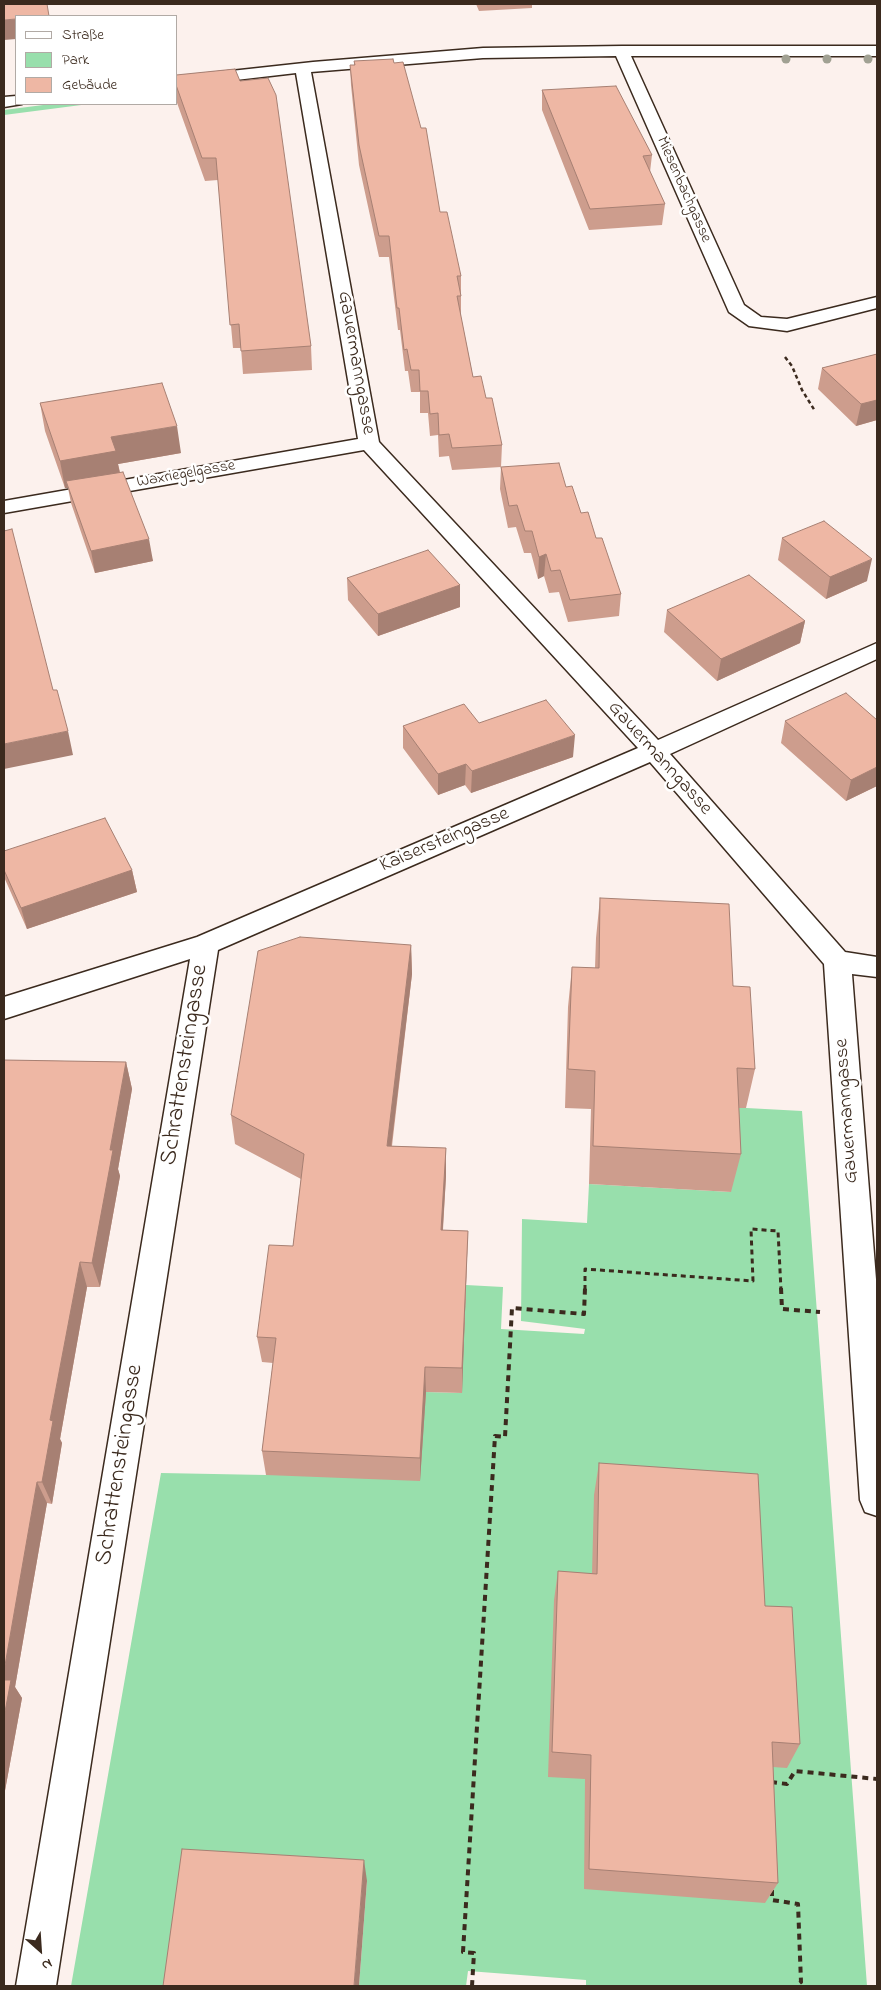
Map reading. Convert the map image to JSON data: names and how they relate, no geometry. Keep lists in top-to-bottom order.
{
  "streets": {
    "street": [
      "Miesenbachgasse",
      "Gauermanngasse",
      "Waxriegelgasse",
      "Kaisersteingasse",
      "Schrattensteingasse"
    ]
  },
  "crossings": [
    ["Gauermanngasse", "Waxriegelgasse"],
    ["Gauermanngasse", "Kaisersteingasse"],
    ["Kaisersteingasse", "Schrattensteingasse"]
  ],
  "legend": ["Straße", "Park", "Gebäude"],
  "north": "bottom right"
}
